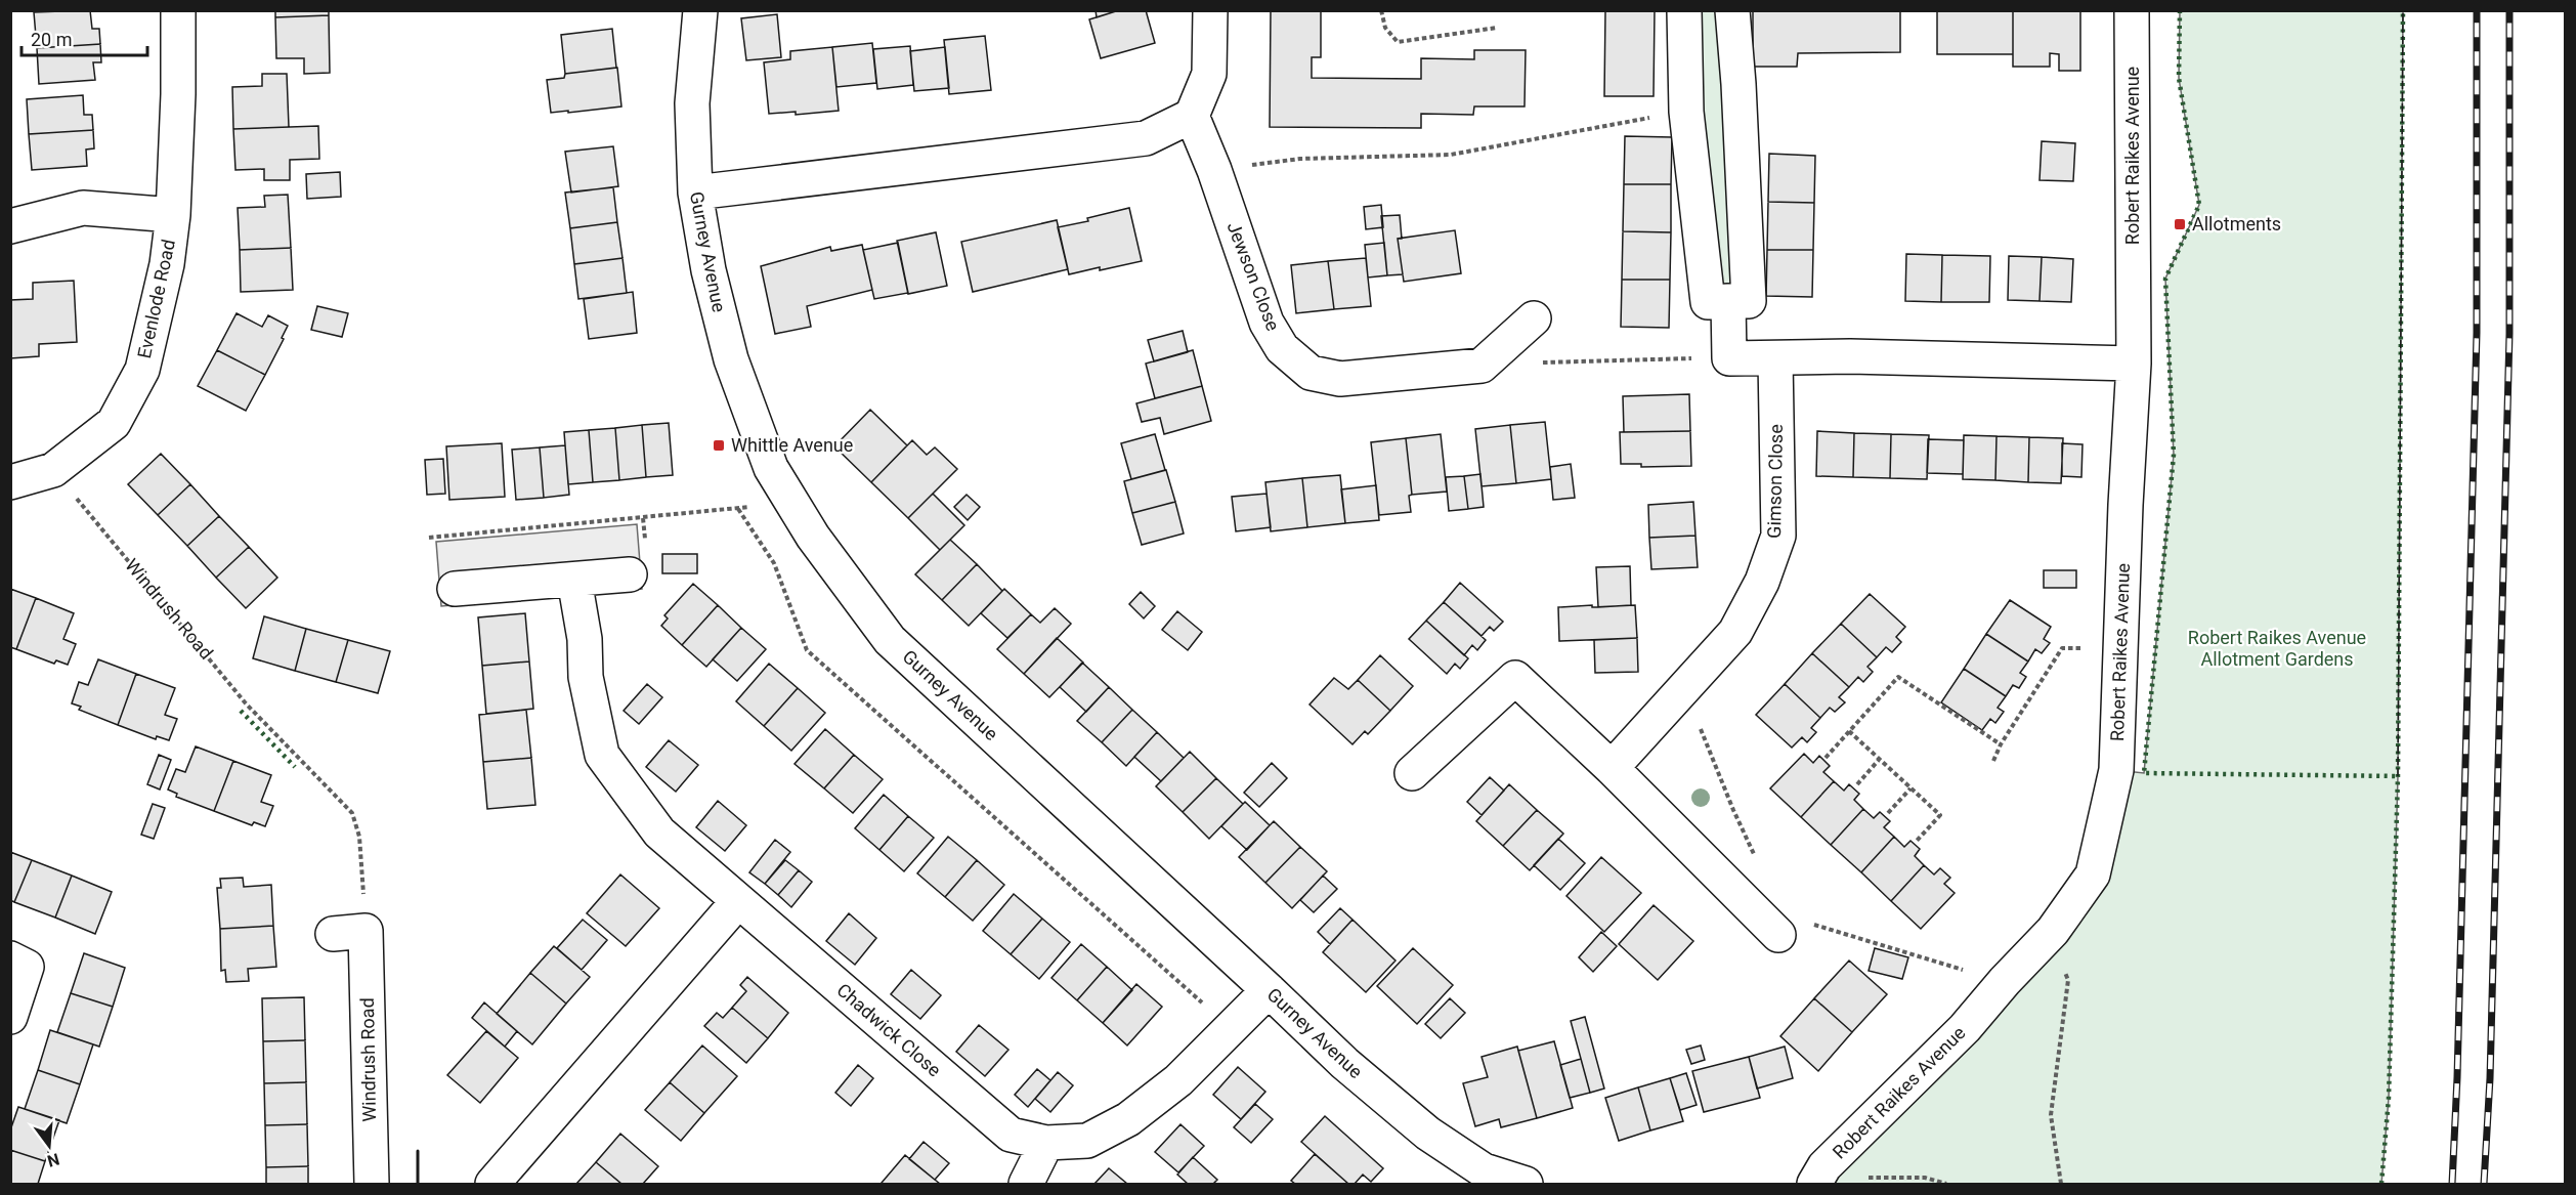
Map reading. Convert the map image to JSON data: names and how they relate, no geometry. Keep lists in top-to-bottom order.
{
  "streets": {
    "street": [
      "Robert Raikes Avenue",
      "Gurney Avenue",
      "Jewson Close",
      "Evenlode Road",
      "Gimson Close",
      "Windrush Road",
      "Chadwick Close"
    ]
  },
  "crossings": [
    ["Gurney Avenue", "Chadwick Close"],
    ["Evenlode Road", "Windrush Road"]
  ],
  "parks": ["Robert Raikes Avenue Allotment Gardens"],
  "places": {
    "transit": ["Allotments", "Whittle Avenue"]
  },
  "scale_bar": "20 m",
  "north": "bottom"
}
